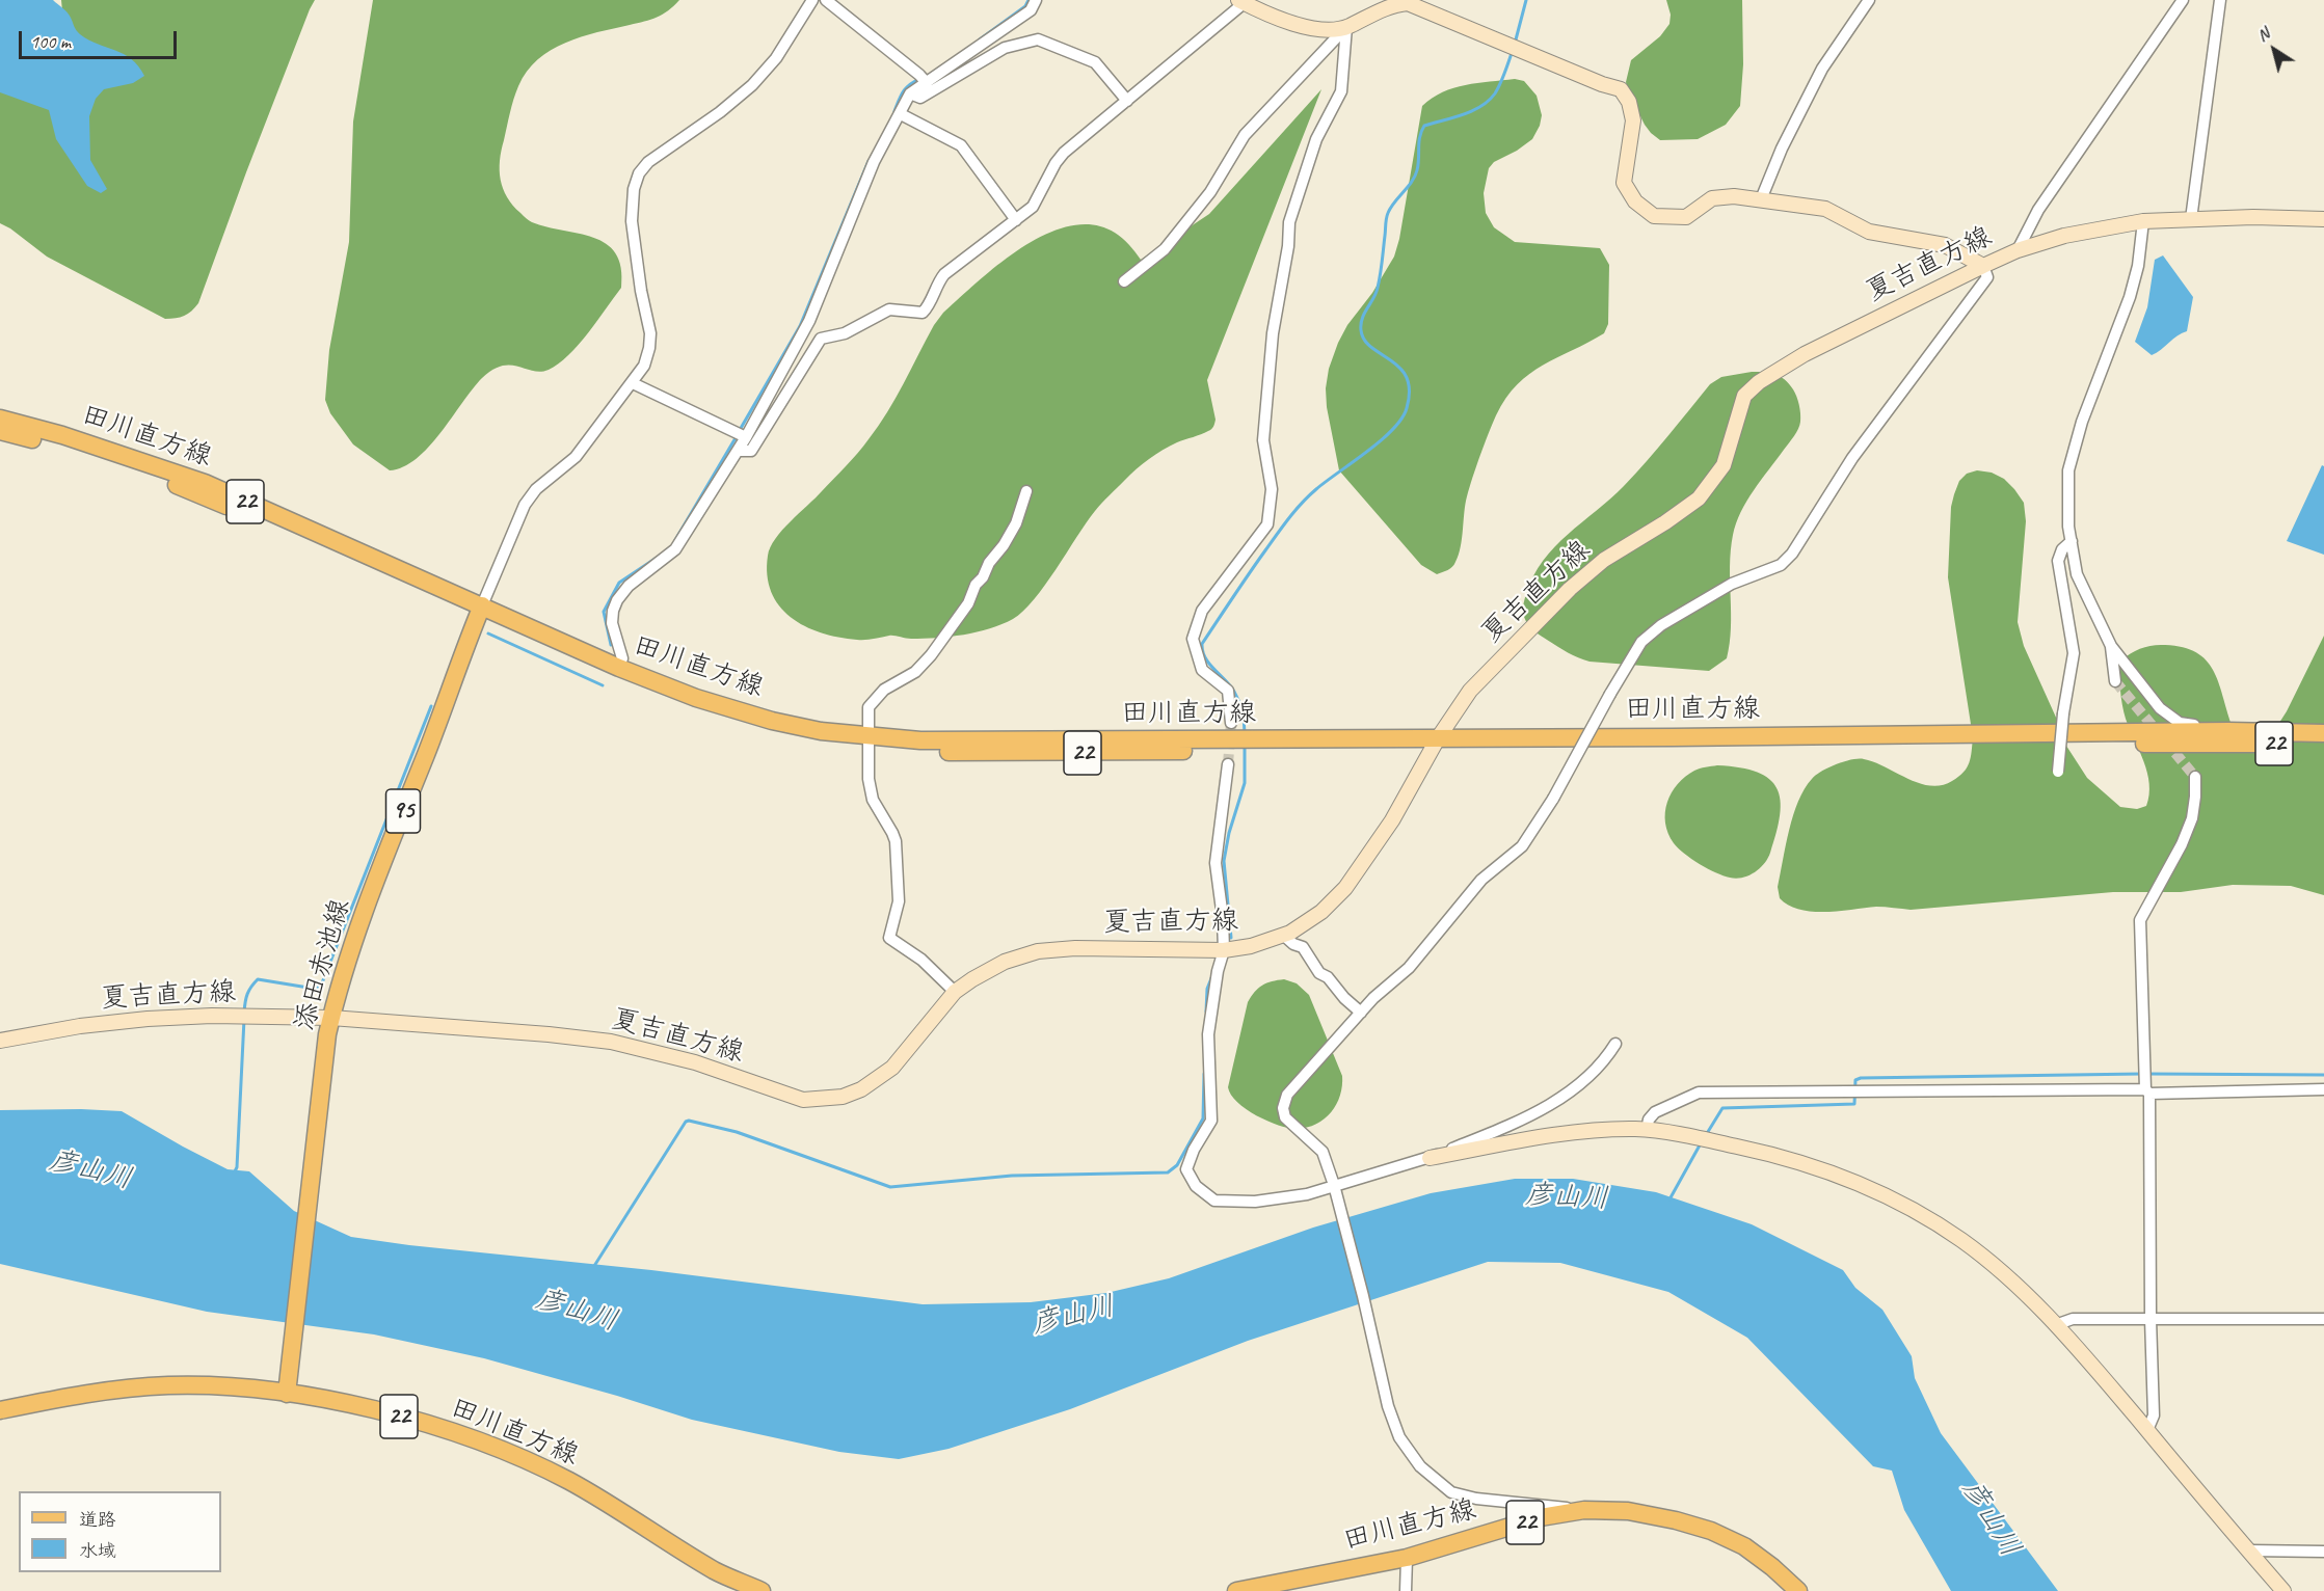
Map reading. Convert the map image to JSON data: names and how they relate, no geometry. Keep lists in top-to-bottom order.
{
  "streets": {
    "main road": [
      "夏吉直方線",
      "田川直方線",
      "22",
      "95",
      "添田赤池線"
    ]
  },
  "crossings": [
    ["夏吉直方線", "田川直方線"],
    ["夏吉直方線", "添田赤池線"],
    ["田川直方線", "添田赤池線"]
  ],
  "water": ["彦山川"],
  "legend": ["道路", "水域"],
  "scale_bar": "100 m",
  "north": "top left"
}
